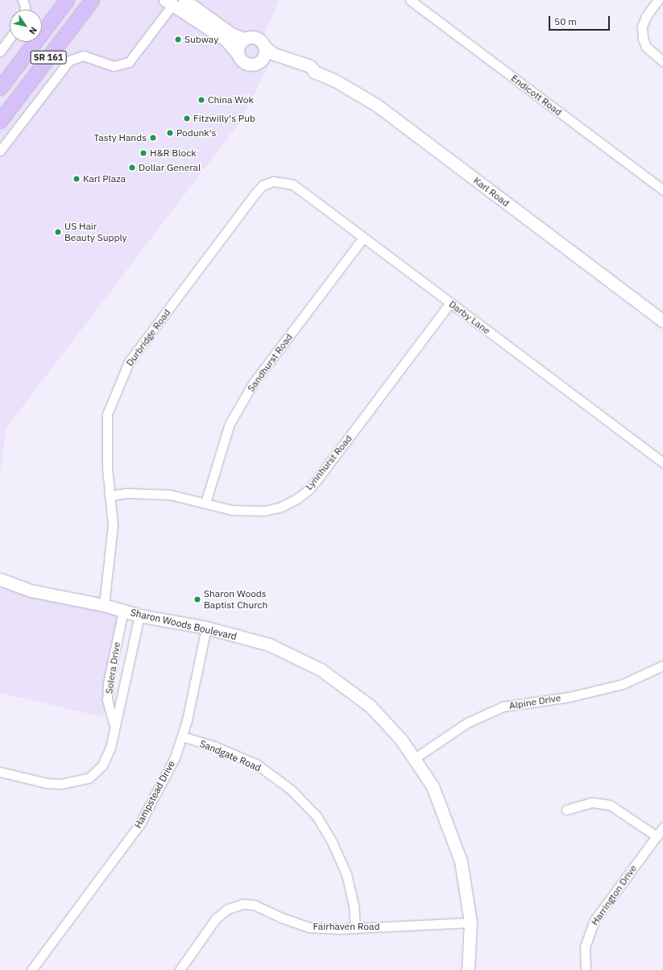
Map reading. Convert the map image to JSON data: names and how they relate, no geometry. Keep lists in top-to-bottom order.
{
  "streets": {
    "main road": ["SR 161"],
    "street": [
      "Endicott Road",
      "Karl Road",
      "Darby Lane",
      "Durbridge Road",
      "Sandhurst Road",
      "Lynnhurst Road",
      "Sharon Woods Boulevard",
      "Solera Drive",
      "Alpine Drive",
      "Sandgate Road",
      "Hampstead Drive",
      "Harrington Drive",
      "Fairhaven Road"
    ]
  },
  "crossings": [
    ["Darby Lane", "Durbridge Road"],
    ["Darby Lane", "Sandhurst Road"],
    ["Darby Lane", "Lynnhurst Road"],
    ["Durbridge Road", "Lynnhurst Road"],
    ["Durbridge Road", "Sharon Woods Boulevard"],
    ["Sandhurst Road", "Lynnhurst Road"],
    ["Sharon Woods Boulevard", "Solera Drive"],
    ["Sharon Woods Boulevard", "Alpine Drive"],
    ["Sharon Woods Boulevard", "Hampstead Drive"],
    ["Sharon Woods Boulevard", "Fairhaven Road"],
    ["Sandgate Road", "Hampstead Drive"],
    ["Sandgate Road", "Fairhaven Road"]
  ],
  "places": [
    "Subway",
    "China Wok",
    "Fitzwilly's Pub",
    "Podunk's",
    "Tasty Hands",
    "H&R Block",
    "Dollar General",
    "Karl Plaza",
    "US Hair Beauty Supply",
    "Sharon Woods Baptist Church"
  ],
  "scale_bar": "50 m",
  "north": "bottom right"
}
